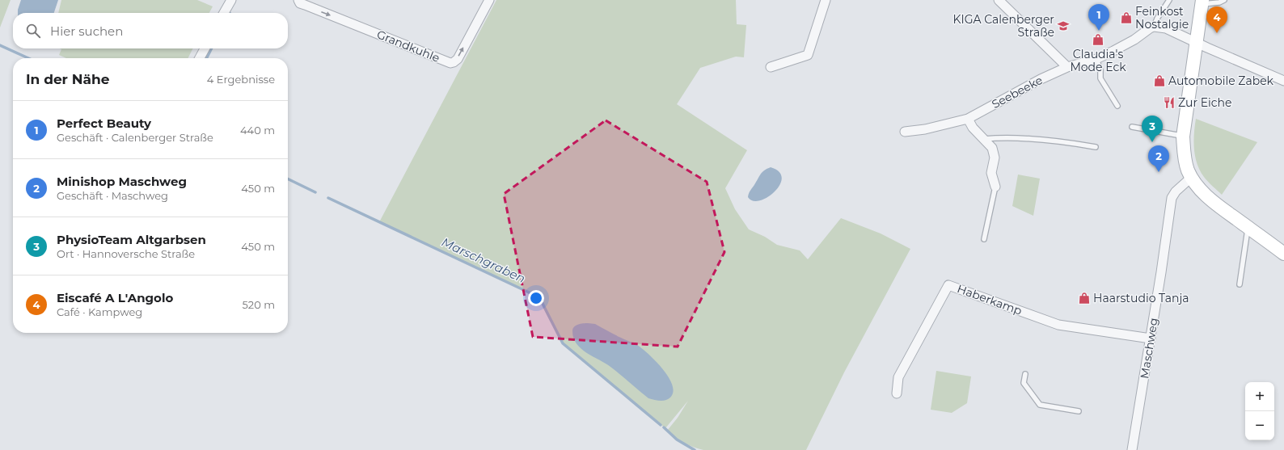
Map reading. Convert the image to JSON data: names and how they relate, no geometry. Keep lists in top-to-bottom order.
{
  "streets": {
    "street": [
      "Grandkuhle",
      "Seebeeke",
      "Haberkamp",
      "Maschweg"
    ]
  },
  "crossings": [
    ["Haberkamp", "Maschweg"]
  ],
  "water": ["Marschgraben"],
  "places": {
    "shop": [
      "Feinkost Nostalgie",
      "Claudia's Mode Eck",
      "Automobile Zabek",
      "Haarstudio Tanja"
    ],
    "school or university": ["KIGA Calenberger Straße"],
    "restaurant": ["Zur Eiche"]
  },
  "page": {
    "pins": [
      "1",
      "4",
      "3",
      "2"
    ],
    "search": "Hier suchen",
    "heading": ["In der Nähe", "4 Ergebnisse"],
    "list": [
      {
        "mark": "1",
        "name": "Perfect Beauty",
        "note": "Geschäft · Calenberger Straße",
        "value": "440 m"
      },
      {
        "mark": "2",
        "name": "Minishop Maschweg",
        "note": "Geschäft · Maschweg",
        "value": "450 m"
      },
      {
        "mark": "3",
        "name": "PhysioTeam Altgarbsen",
        "note": "Ort · Hannoversche Straße",
        "value": "450 m"
      },
      {
        "mark": "4",
        "name": "Eiscafé A L'Angolo",
        "note": "Café · Kampweg",
        "value": "520 m"
      }
    ],
    "map_buttons": ["+", "−"]
  }
}
